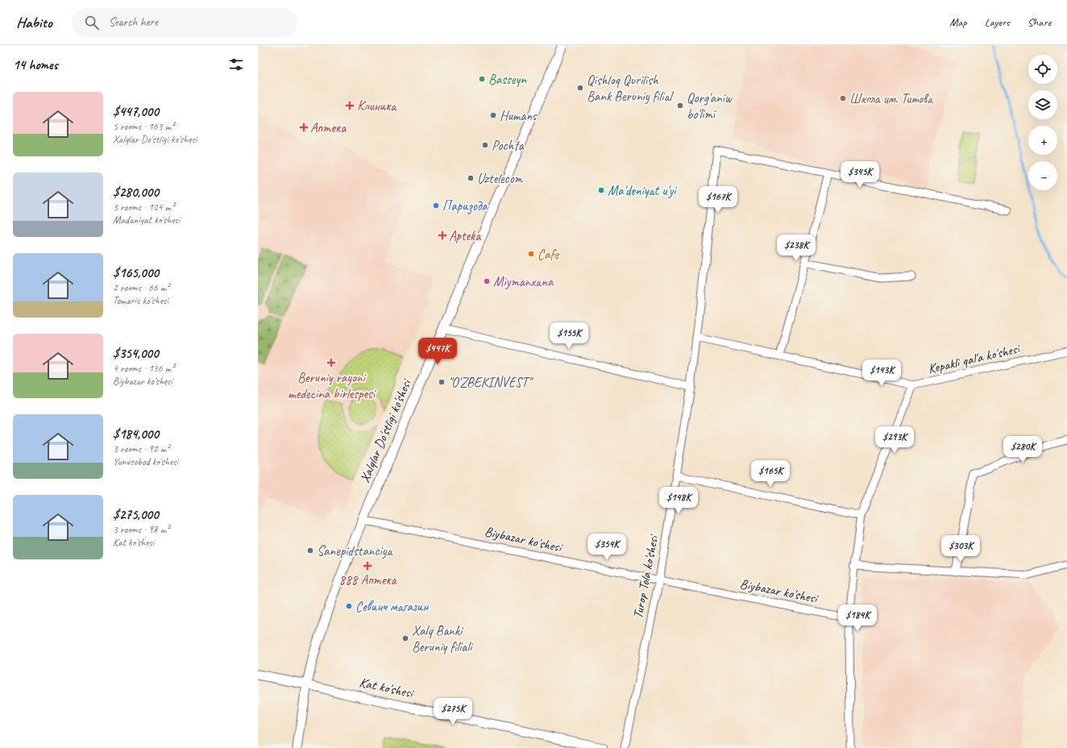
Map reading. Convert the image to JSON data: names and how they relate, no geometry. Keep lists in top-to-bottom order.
{
  "streets": {
    "street": [
      "Kepakli qal'a ko'shesi",
      "Xalqlar Do'stligi ko'shesi",
      "Biybazar ko'shesi",
      "Turop Tola ko'shesi",
      "Kat ko'shesi"
    ]
  },
  "crossings": [
    ["Kepakli qal'a ko'shesi", "Turop Tola ko'shesi"],
    ["Xalqlar Do'stligi ko'shesi", "Biybazar ko'shesi"],
    ["Xalqlar Do'stligi ko'shesi", "Kat ko'shesi"],
    ["Biybazar ko'shesi", "Turop Tola ko'shesi"]
  ],
  "places": {
    "other": [
      "Basseyn",
      "Qishloq Qurilish Bank Beruniy filial",
      "Школа им. Титова",
      "Qorg'aniw bo'limi",
      "Humans",
      "Pochta",
      "Uztelecom",
      "Ma'deniyat u'yi",
      "Паризода",
      "Cafe",
      "Miymanxana",
      "\"O'ZBEKINVEST\"",
      "Sanepidstanciya",
      "Севинч магазин",
      "Xalq Banki Beruniy filiali"
    ],
    "health": [
      "Клиника",
      "Аптека",
      "Apteka",
      "Beruniy rayoni medecina birlespesi",
      "888 Аптека"
    ]
  },
  "page": {
    "header": "Habito",
    "search": "Search here",
    "nav": ["Map", "Layers", "Share"],
    "heading": "14 homes",
    "map_buttons": ["+", "−"],
    "list": [
      {
        "name": "$447,000",
        "note": "5 rooms · 163 m² · Xalqlar Do'stligi ko'shesi"
      },
      {
        "name": "$280,000",
        "note": "3 rooms · 104 m² · Madaniyat ko'shesi"
      },
      {
        "name": "$165,000",
        "note": "2 rooms · 66 m² · Tomaris ko'shesi"
      },
      {
        "name": "$354,000",
        "note": "4 rooms · 136 m² · Biybazar ko'shesi"
      },
      {
        "name": "$184,000",
        "note": "3 rooms · 92 m² · Yunusobod ko'shesi"
      },
      {
        "name": "$275,000",
        "note": "3 rooms · 98 m² · Kat ko'shesi"
      }
    ],
    "price": [
      "$345K",
      "$167K",
      "$238K",
      "$155K",
      "$447K",
      "$143K",
      "$293K",
      "$280K",
      "$165K",
      "$148K",
      "$354K",
      "$303K",
      "$184K",
      "$275K"
    ]
  }
}
